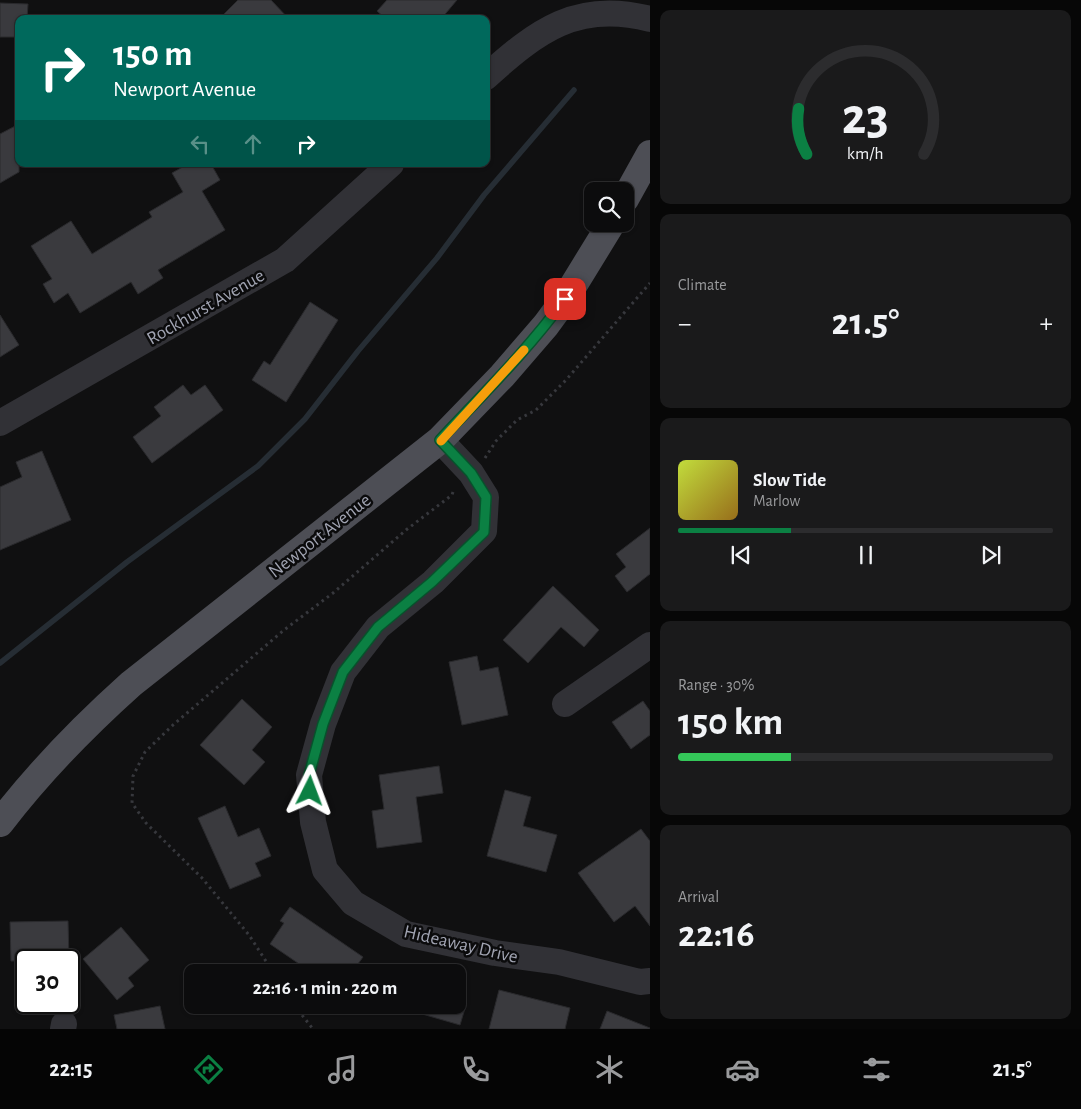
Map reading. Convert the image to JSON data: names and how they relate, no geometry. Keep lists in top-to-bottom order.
{
  "streets": {
    "main road": ["Newport Avenue"],
    "street": ["Rockhurst Avenue", "Hideaway Drive"]
  },
  "crossings": [
    ["Newport Avenue", "Hideaway Drive"]
  ],
  "page": {
    "turn": ["150 m", "Newport Avenue"],
    "tile": [
      "Climate",
      ["Range · 30%", "150 km"],
      ["Arrival", "22:16"]
    ],
    "heat": ["−", "21.5°", "+"],
    "song": ["Slow Tide", "Marlow"],
    "limit": "30",
    "trip": "22:16 · 1 min · 220 m",
    "tabs": ["22:15", "21.5°"],
    "gauge": ["23", "km/h"]
  }
}
